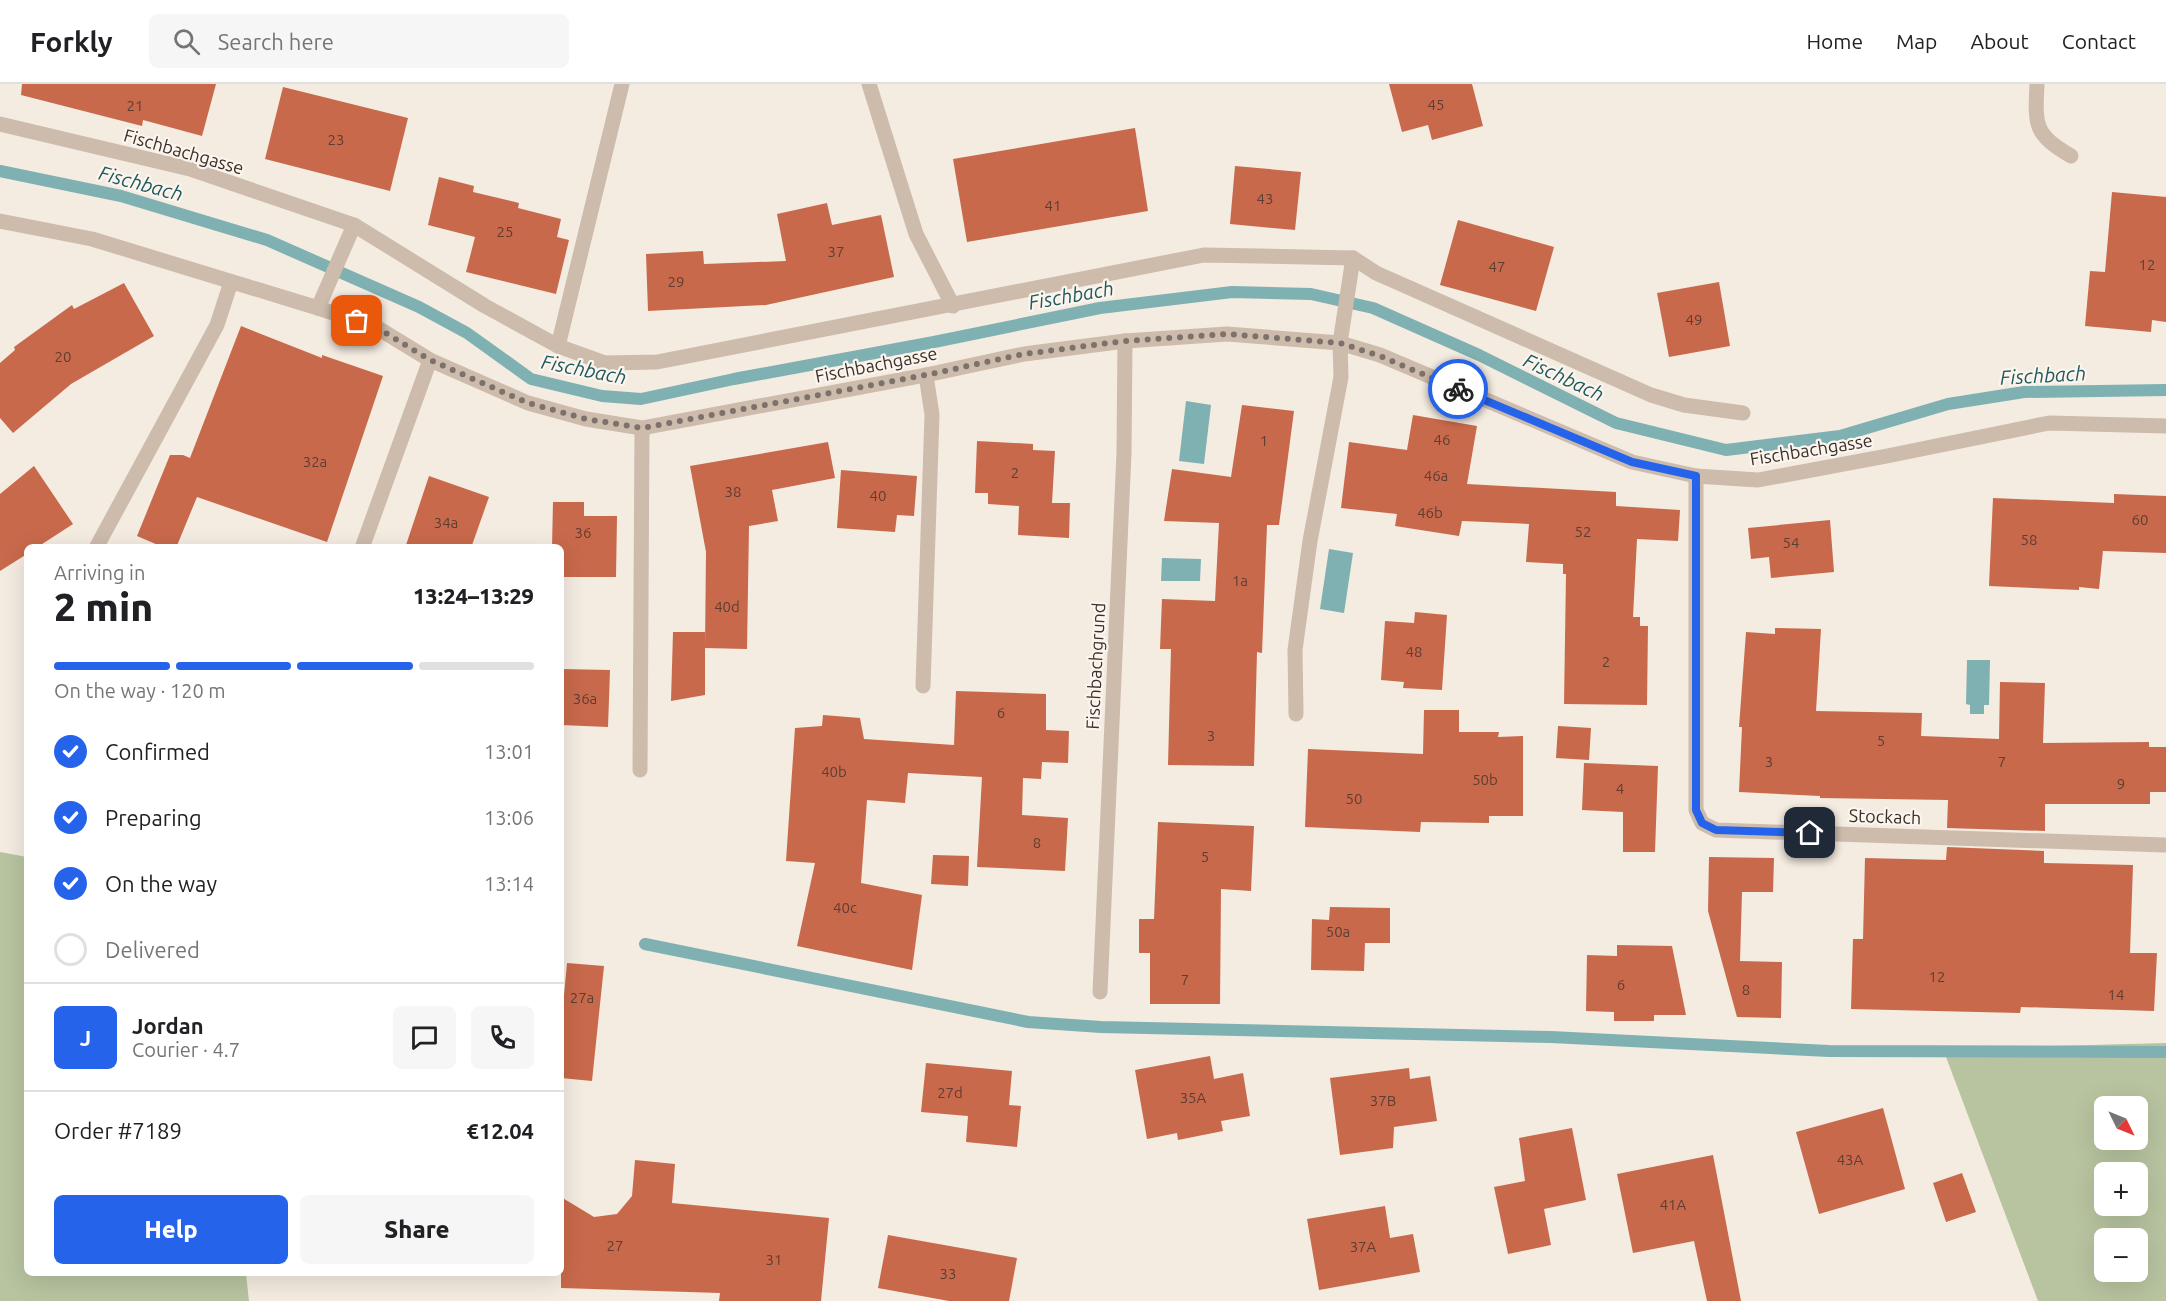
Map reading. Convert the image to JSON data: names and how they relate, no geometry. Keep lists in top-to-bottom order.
{
  "streets": {
    "street": ["Fischbachgasse", "Fischbachgrund", "Stockach"]
  },
  "crossings": [
    ["Fischbachgasse", "Fischbachgrund"],
    ["Fischbachgasse", "Stockach"]
  ],
  "water": ["Fischbach"],
  "house_numbers": [
    "45",
    "21",
    "23",
    "43",
    "41",
    "25",
    "37",
    "12",
    "47",
    "29",
    "49",
    "20",
    "46",
    "1",
    "32a",
    "2",
    "46a",
    "38",
    "40",
    "46b",
    "60",
    "34a",
    "52",
    "36",
    "58",
    "54",
    "1a",
    "40d",
    "48",
    "2",
    "36a",
    "6",
    "3",
    "5",
    "3",
    "7",
    "40b",
    "50b",
    "9",
    "4",
    "50",
    "8",
    "5",
    "40c",
    "50a",
    "12",
    "7",
    "6",
    "8",
    "14",
    "27a",
    "27d",
    "35A",
    "37B",
    "43A",
    "41A",
    "27",
    "37A",
    "31",
    "33"
  ],
  "north": "bottom right",
  "page": {
    "header": "Forkly",
    "search": "Search here",
    "nav": [
      "Home",
      "Map",
      "About",
      "Contact"
    ],
    "heading": ["2 min", "Arriving in", "13:24–13:29"],
    "panel": [
      "Jordan",
      "Courier · 4.7",
      "Order #7189",
      "€12.04"
    ],
    "bar": "On the way · 120 m",
    "list": [
      ["Confirmed", "13:01"],
      ["Preparing", "13:06"],
      ["On the way", "13:14"],
      "Delivered"
    ],
    "round": "J",
    "map_buttons": ["+", "−"],
    "buttons": ["Help", "Share"]
  }
}
